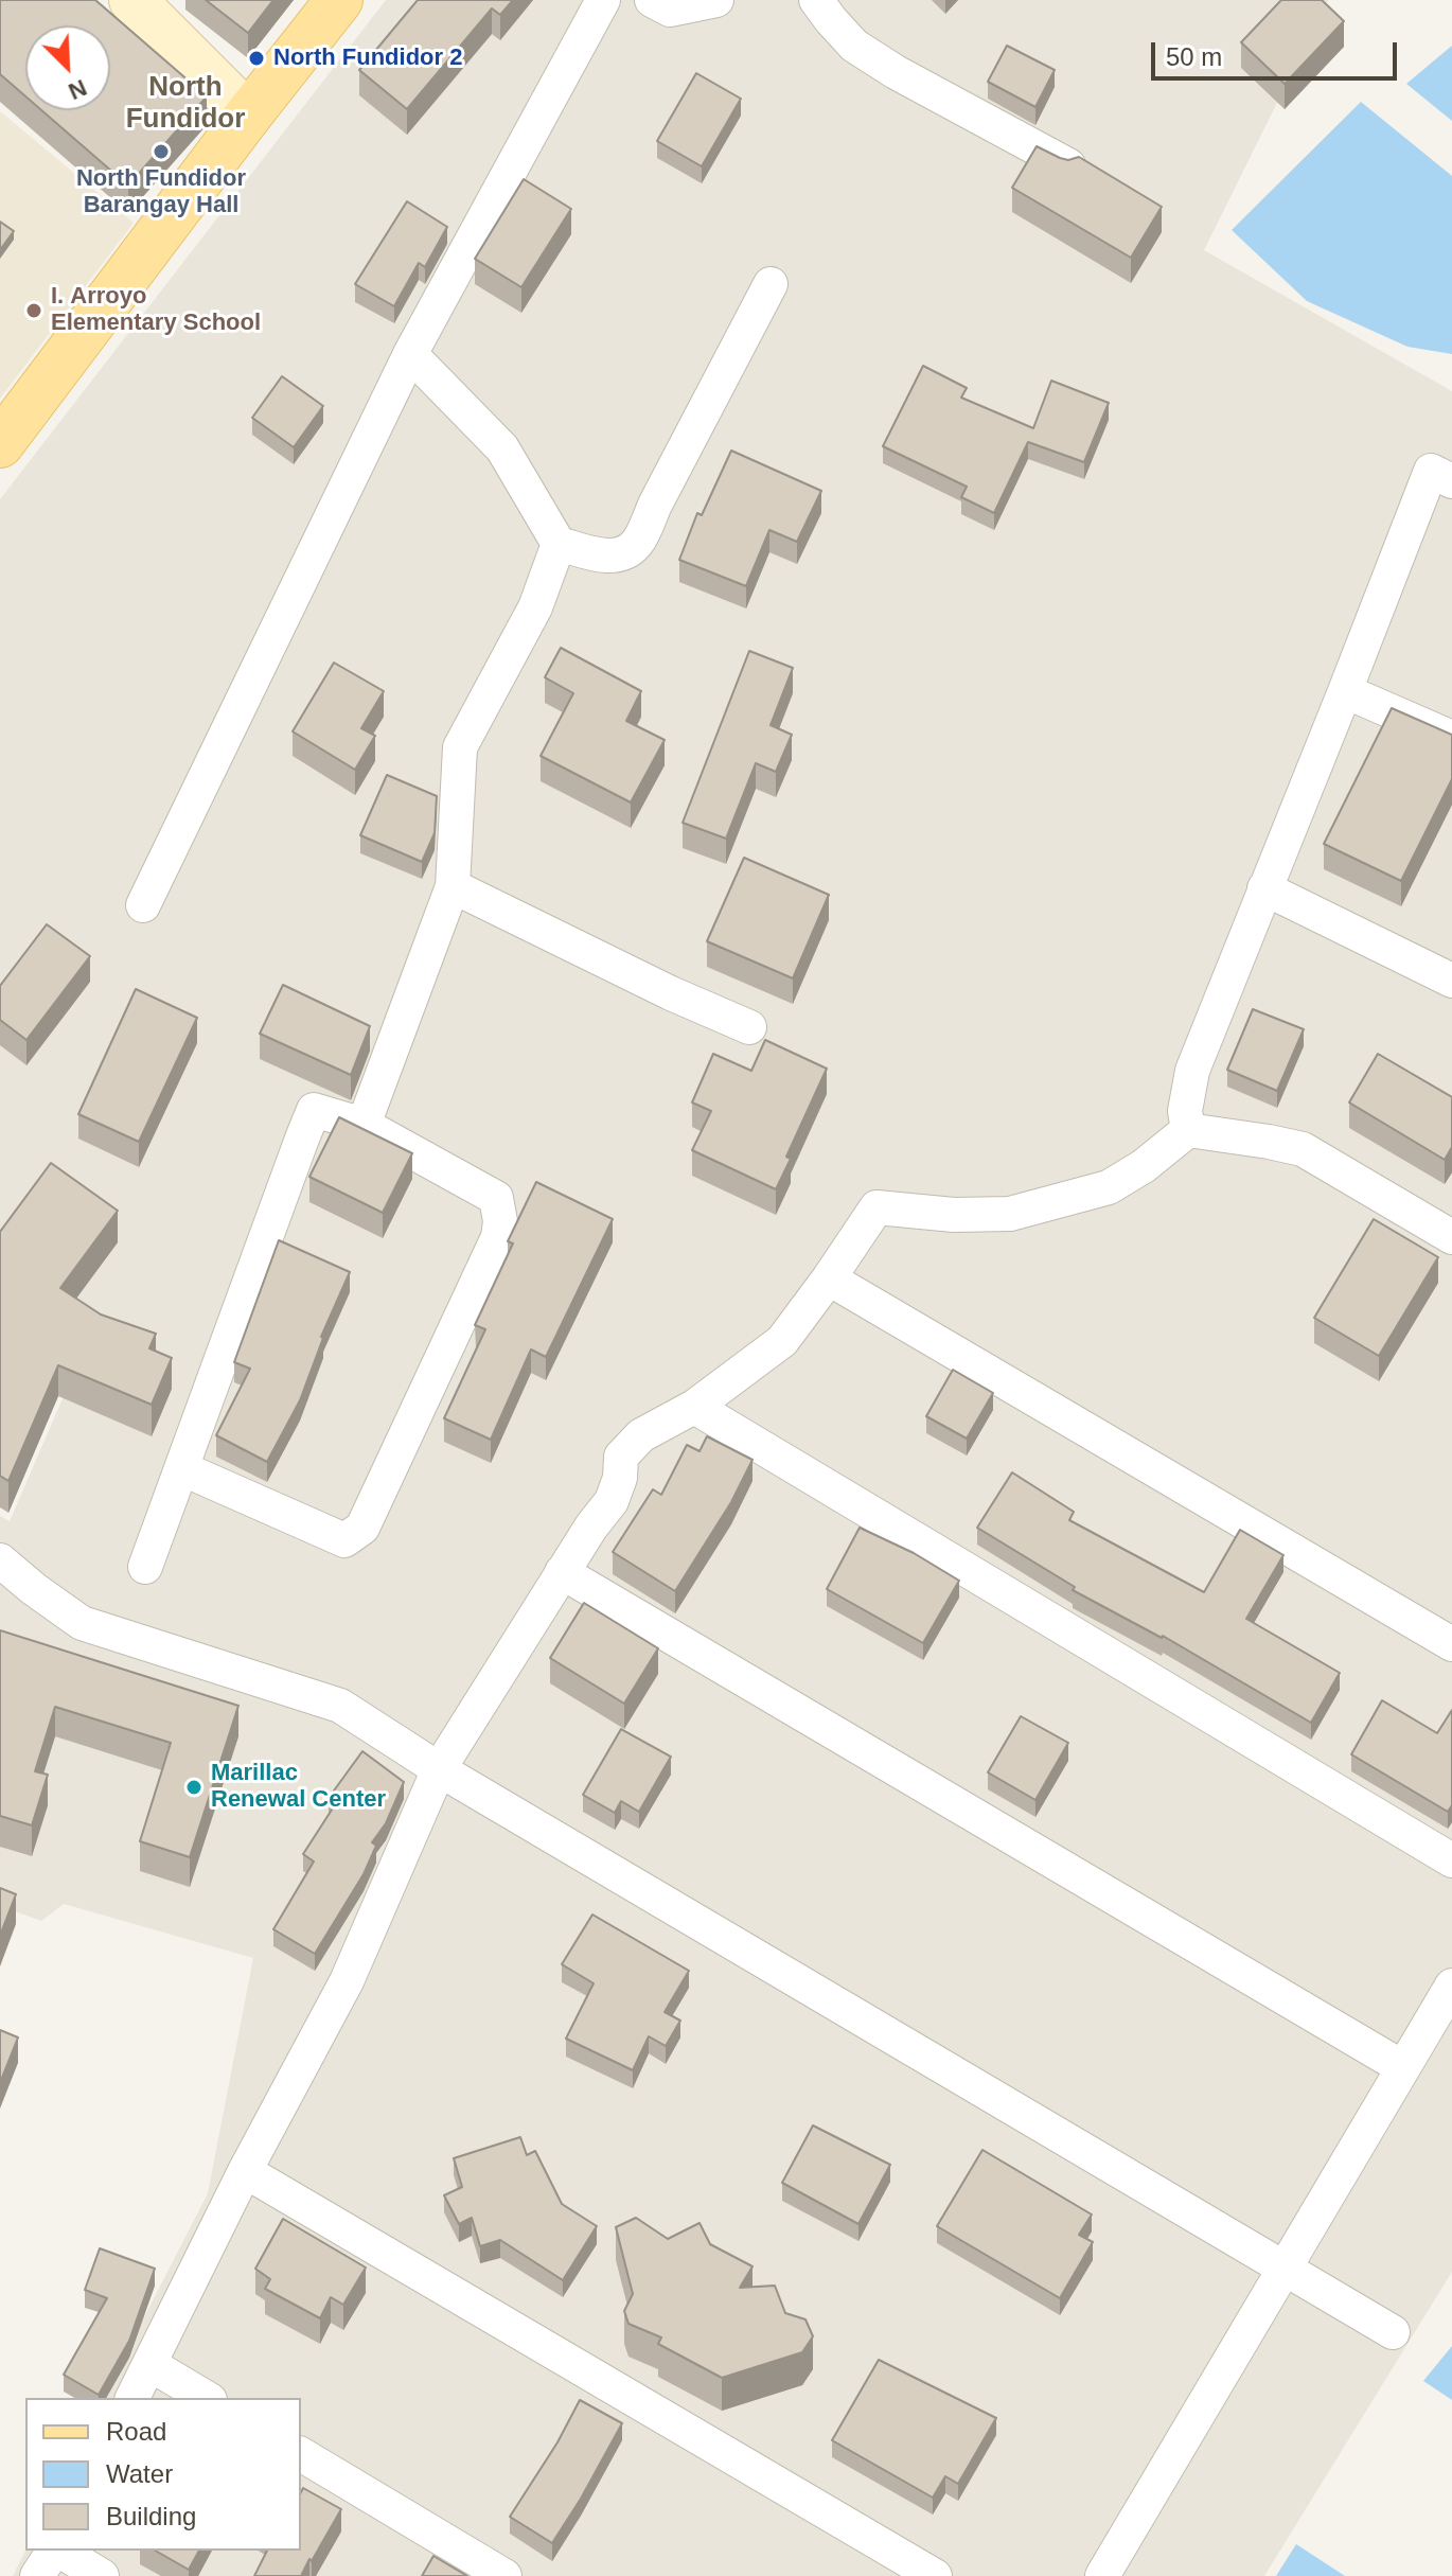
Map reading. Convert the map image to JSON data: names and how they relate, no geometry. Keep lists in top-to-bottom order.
{
  "districts": ["North Fundidor"],
  "places": [
    "North Fundidor 2",
    "North Fundidor Barangay Hall",
    "I. Arroyo Elementary School",
    "Marillac Renewal Center"
  ],
  "legend": ["Road", "Water", "Building"],
  "scale_bar": "50 m",
  "north": "bottom right"
}
